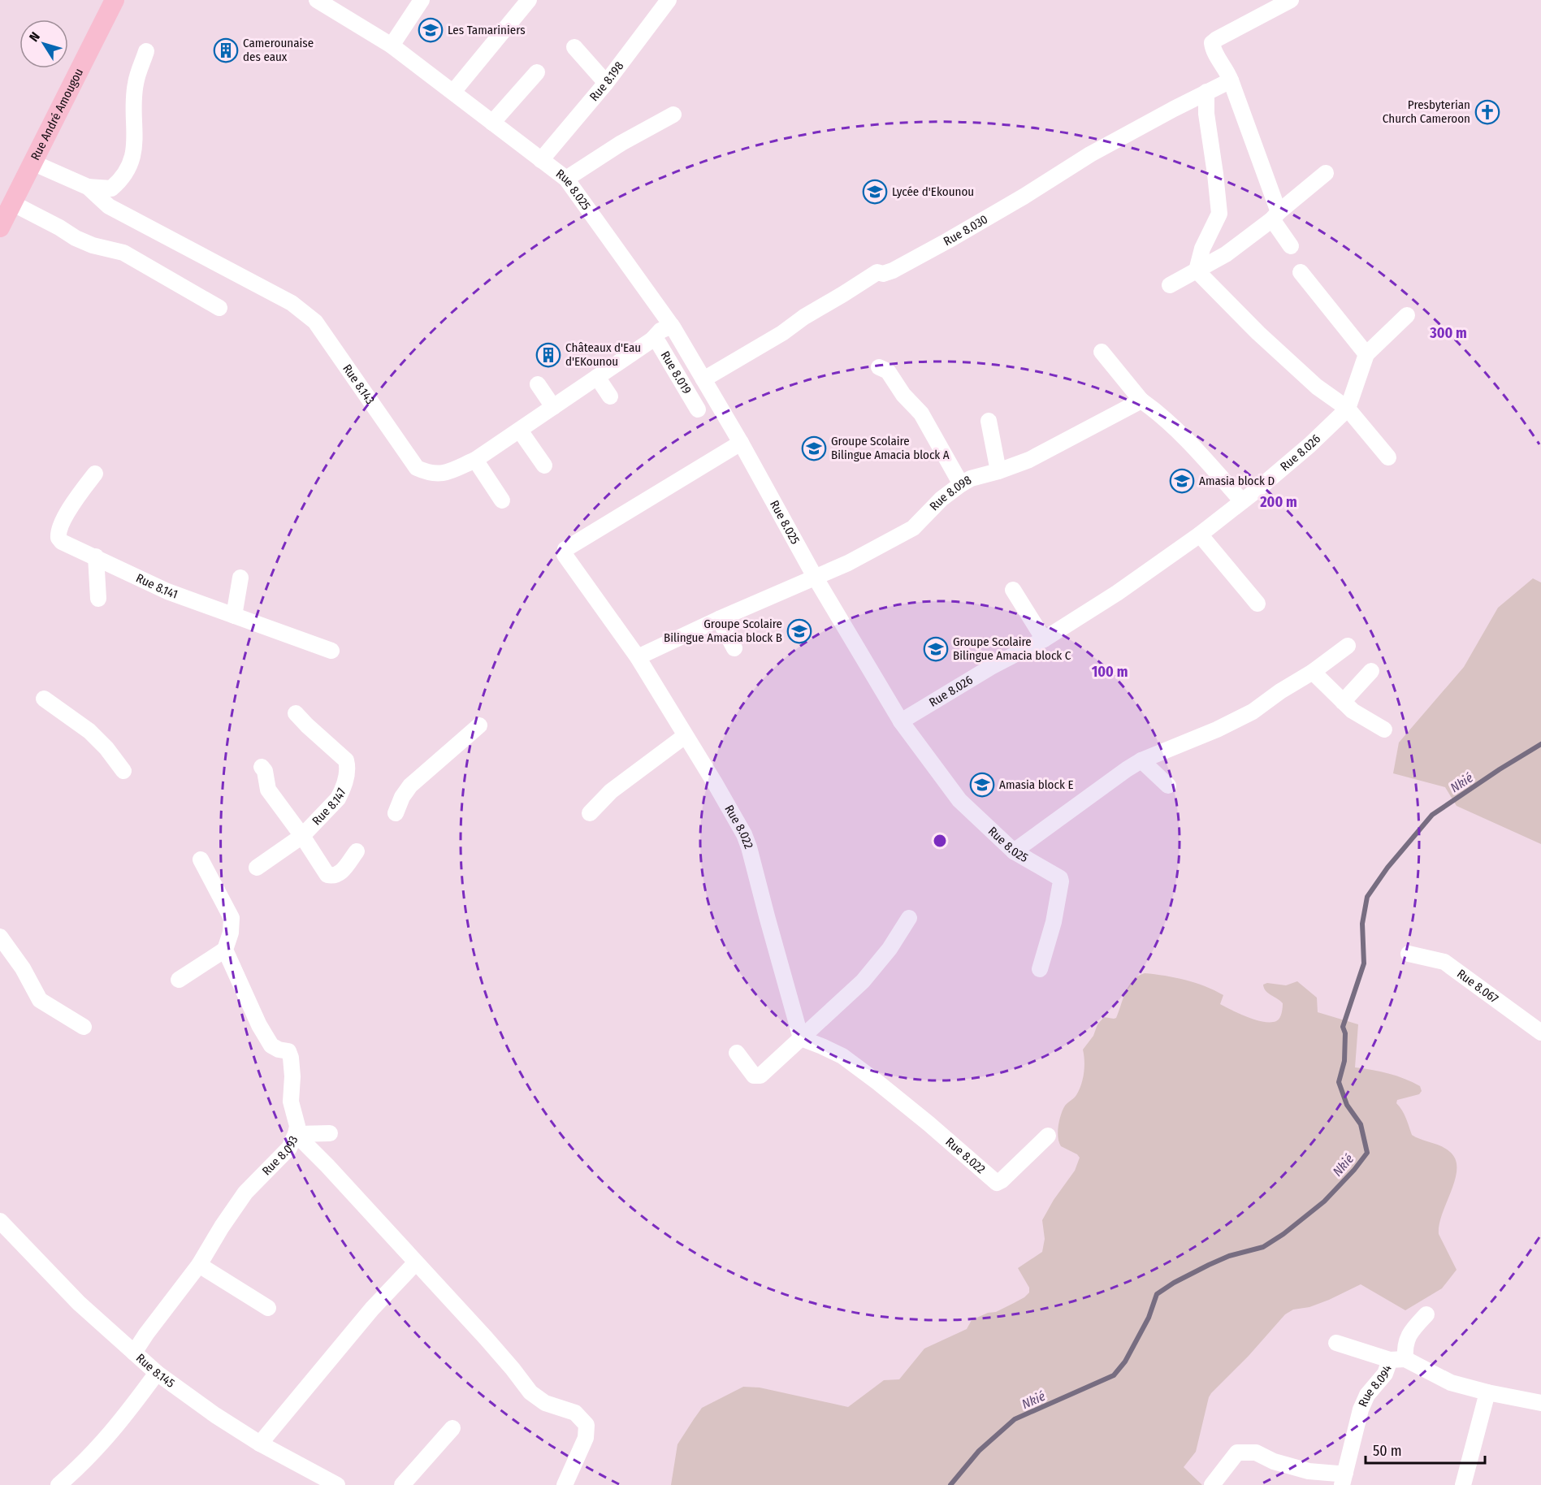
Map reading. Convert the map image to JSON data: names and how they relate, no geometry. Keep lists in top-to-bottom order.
{
  "streets": {
    "main road": ["Rue André Amougou"],
    "street": [
      "Rue 8.198",
      "Rue 8.025",
      "Rue 8.030",
      "Rue 8.019",
      "Rue 8.143",
      "Rue 8.026",
      "Rue 8.098",
      "Rue 8.141",
      "Rue 8.147",
      "Rue 8.022",
      "Rue 8.067",
      "Rue 8.093",
      "Rue 8.145",
      "Rue 8.094"
    ]
  },
  "crossings": [
    ["Rue 8.198", "Rue 8.025"],
    ["Rue André Amougou", "Rue 8.143"],
    ["Rue 8.025", "Rue 8.030"],
    ["Rue 8.025", "Rue 8.143"],
    ["Rue 8.025", "Rue 8.026"],
    ["Rue 8.025", "Rue 8.098"],
    ["Rue 8.025", "Rue 8.022"],
    ["Rue 8.019", "Rue 8.143"],
    ["Rue 8.098", "Rue 8.022"],
    ["Rue 8.093", "Rue 8.145"]
  ],
  "water": ["Nkié"],
  "places": {
    "school or university": [
      "Les Tamariniers",
      "Lycée d'Ekounou",
      "Groupe Scolaire Bilingue Amacia block A",
      "Amasia block D",
      "Groupe Scolaire Bilingue Amacia block B",
      "Groupe Scolaire Bilingue Amacia block C",
      "Amasia block E"
    ],
    "building": ["Camerounaise des eaux", "Châteaux d'Eau d'EKounou"],
    "church": ["Presbyterian Church Cameroon"]
  },
  "scale_bar": "50 m",
  "north": "top left",
  "rings": ["300 m", "200 m", "100 m"]
}
